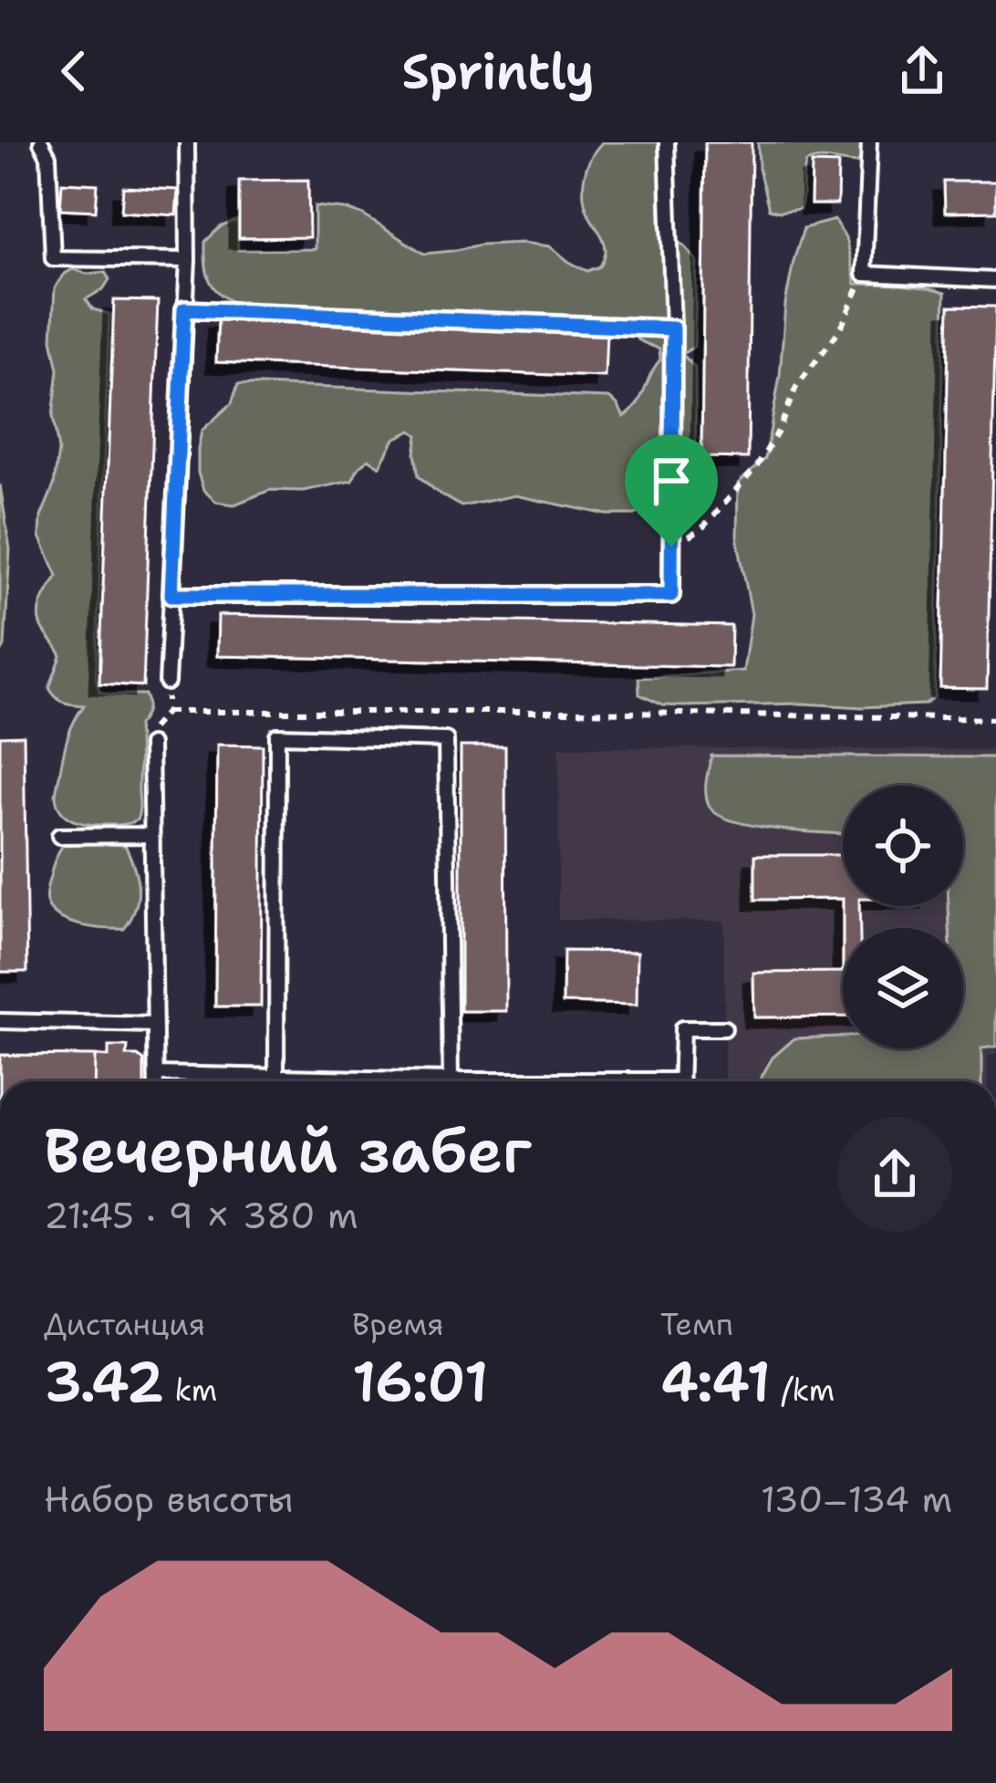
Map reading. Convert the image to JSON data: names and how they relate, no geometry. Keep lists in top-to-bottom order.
{
  "page": {
    "header": "Sprintly",
    "heading": ["Вечерний забег", "21:45 · 9 × 380 m"],
    "stats": [
      ["Дистанция", "3.42 km"],
      ["Время", "16:01"],
      ["Темп", "4:41 /km"]
    ],
    "chart": ["Набор высоты", "130–134 m"]
  }
}
